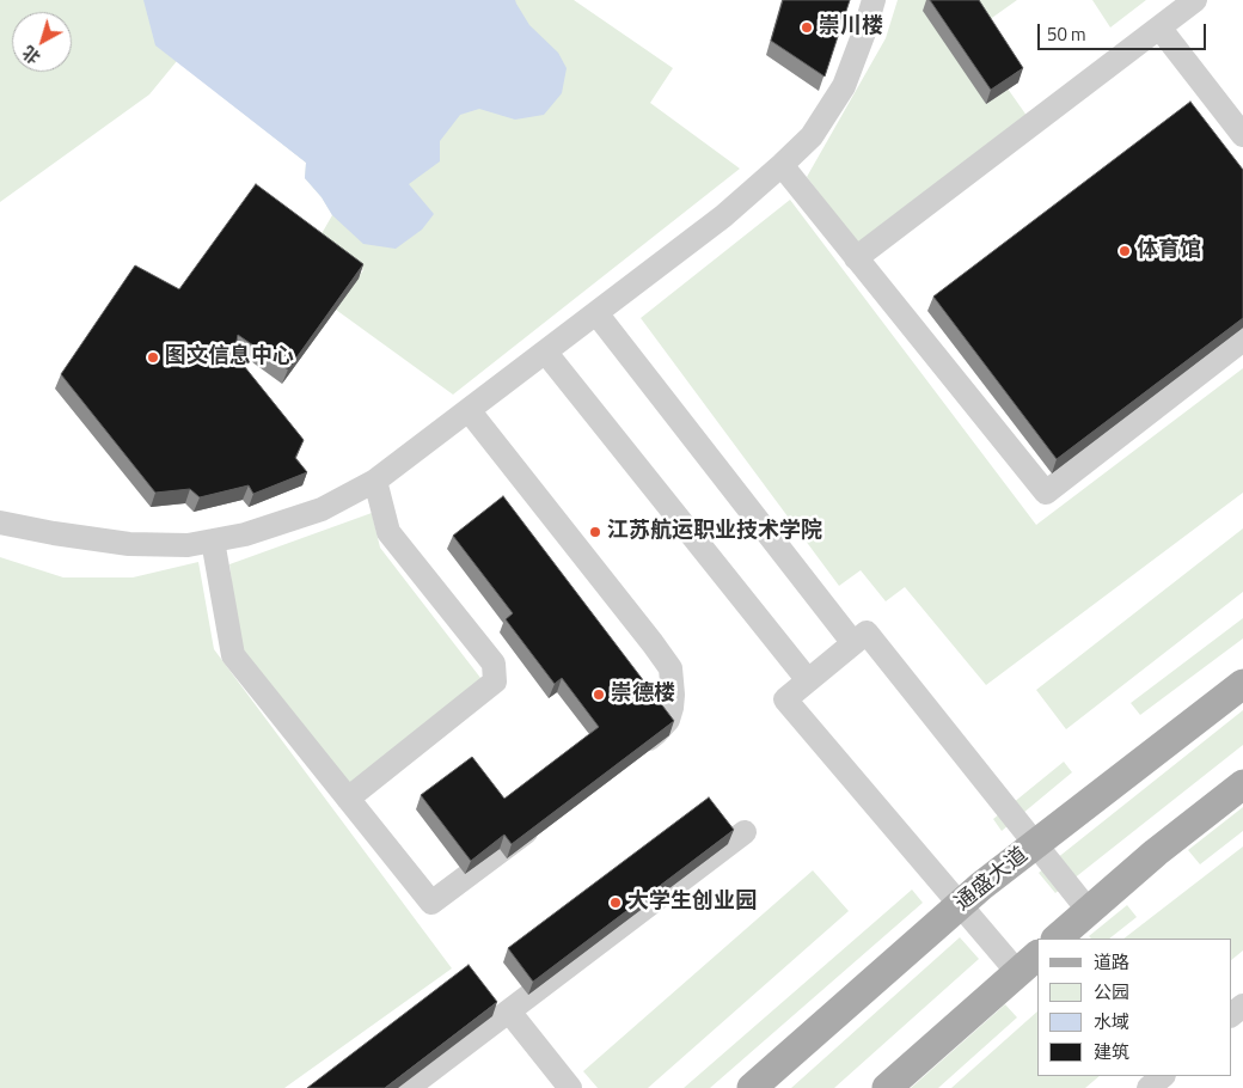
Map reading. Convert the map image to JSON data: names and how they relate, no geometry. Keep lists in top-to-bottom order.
{
  "streets": {
    "main road": ["通盛大道"]
  },
  "places": [
    "崇川楼",
    "体育馆",
    "图文信息中心",
    "江苏航运职业技术学院",
    "崇德楼",
    "大学生创业园"
  ],
  "legend": [
    "道路",
    "公园",
    "水域",
    "建筑"
  ],
  "scale_bar": "50 m",
  "north": "bottom left"
}
